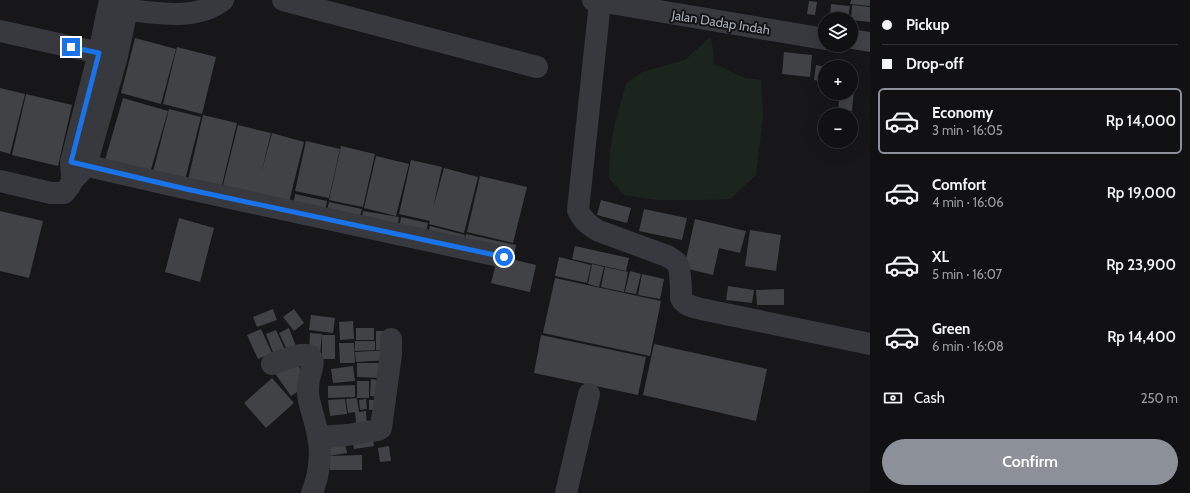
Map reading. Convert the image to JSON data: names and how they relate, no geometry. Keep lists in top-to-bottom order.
{
  "streets": {
    "street": ["Jalan Dadap Indah"]
  },
  "page": {
    "banner": ["Pickup", "Drop-off"],
    "map_buttons": ["+", "−"],
    "list": [
      {
        "name": "Economy",
        "note": "3 min · 16:05",
        "value": "Rp 14,000"
      },
      {
        "name": "Comfort",
        "note": "4 min · 16:06",
        "value": "Rp 19,000"
      },
      {
        "name": "XL",
        "note": "5 min · 16:07",
        "value": "Rp 23,900"
      },
      {
        "name": "Green",
        "note": "6 min · 16:08",
        "value": "Rp 14,400"
      }
    ],
    "pay": ["Cash", "250 m"],
    "buttons": "Confirm"
  }
}
